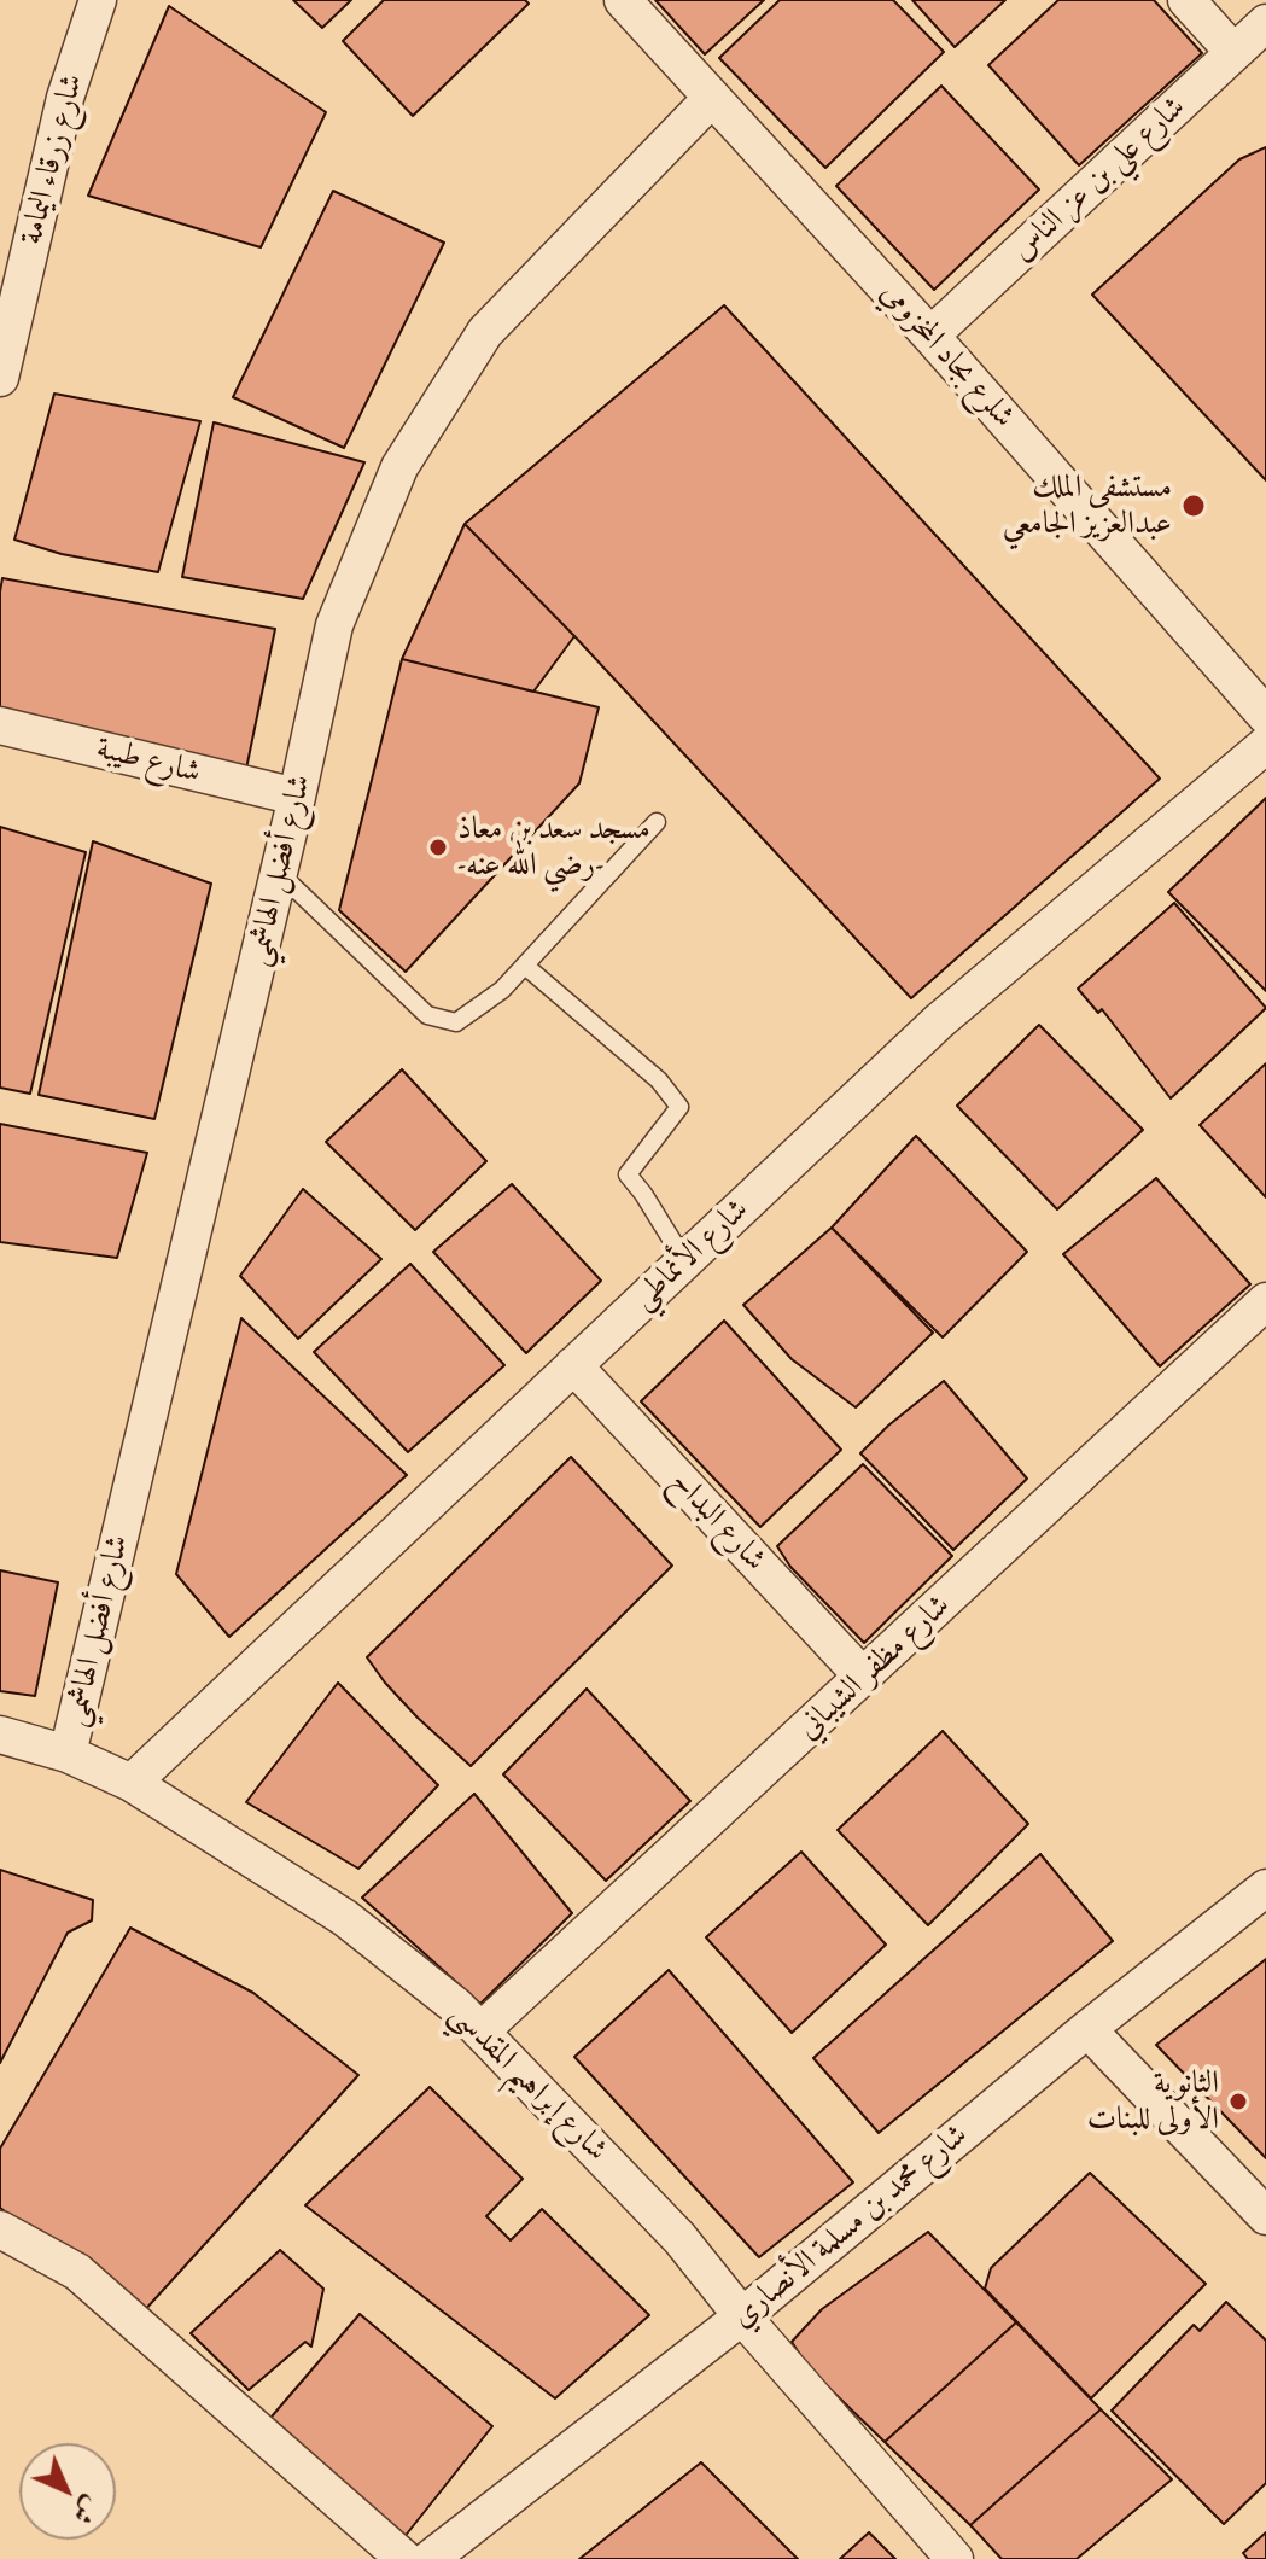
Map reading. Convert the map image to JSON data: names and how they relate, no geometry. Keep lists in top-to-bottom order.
{
  "streets": {
    "street": [
      "شارع زرقاء اليمامة",
      "شارع علي بن عز الناس",
      "شلرع بجاد المخزومي",
      "شارع طيبة",
      "شارع أفضل الهاشمي",
      "شارع الأنماطي",
      "شارع البداح",
      "شارع مظفر الشيباني",
      "شارع إبراهيم المقدسي",
      "شارع محمد بن مسلمة الأنصاري"
    ]
  },
  "crossings": [
    ["شارع علي بن عز الناس", "شلرع بجاد المخزومي"],
    ["شلرع بجاد المخزومي", "شارع أفضل الهاشمي"],
    ["شارع طيبة", "شارع أفضل الهاشمي"],
    ["شارع أفضل الهاشمي", "شارع إبراهيم المقدسي"],
    ["شارع الأنماطي", "شارع البداح"],
    ["شارع الأنماطي", "شارع إبراهيم المقدسي"],
    ["شارع البداح", "شارع مظفر الشيباني"],
    ["شارع مظفر الشيباني", "شارع إبراهيم المقدسي"],
    ["شارع إبراهيم المقدسي", "شارع محمد بن مسلمة الأنصاري"]
  ],
  "places": ["مستشفى الملك عبدالعزيز الجامعي", "مسجد سعد بن معاذ -رضي الله عنه-", "الثانوية الأولى للبنات"],
  "north": "bottom right"
}
